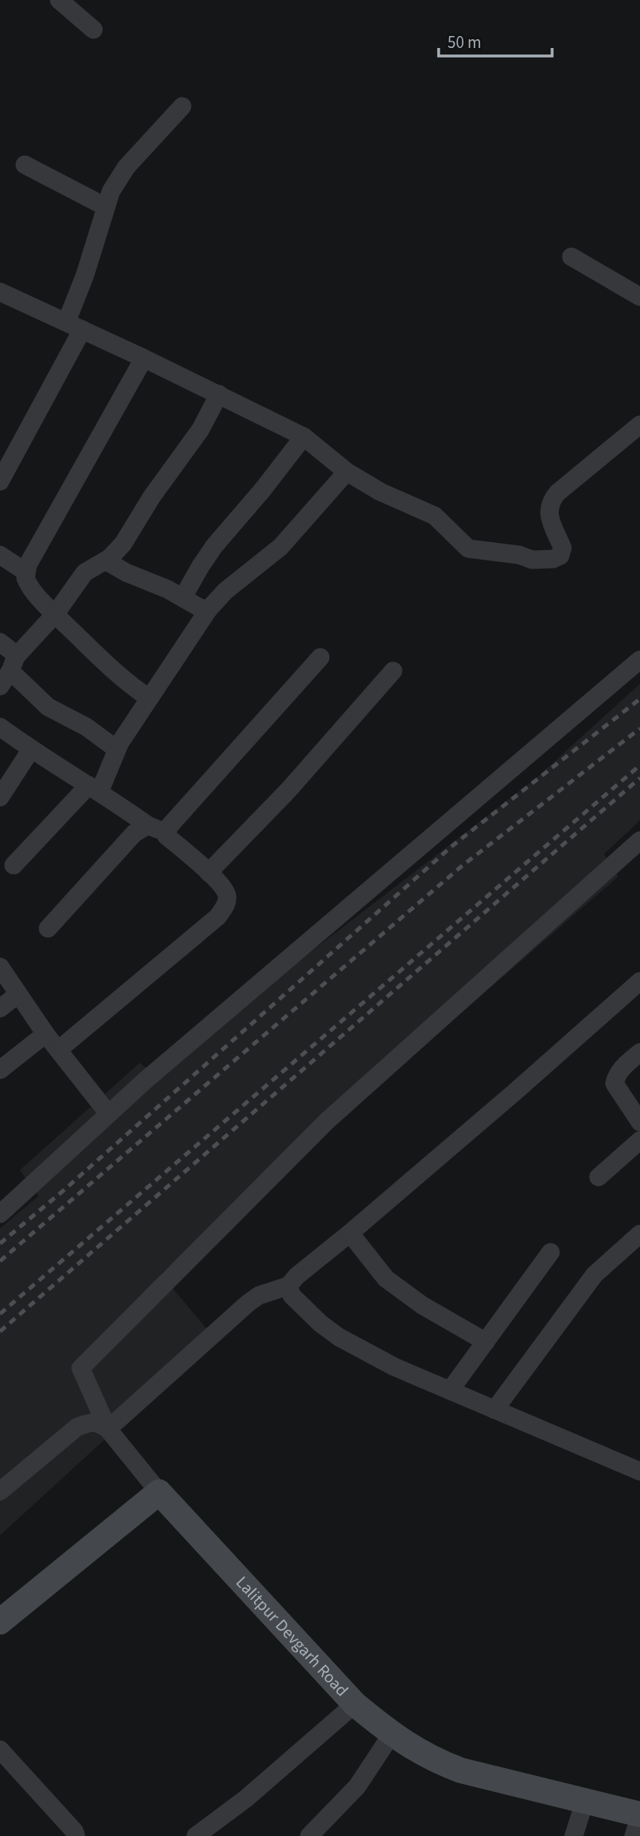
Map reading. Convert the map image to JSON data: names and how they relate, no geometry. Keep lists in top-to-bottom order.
{
  "streets": {
    "main road": ["Lalitpur Devgarh Road"]
  },
  "scale_bar": "50 m"
}
